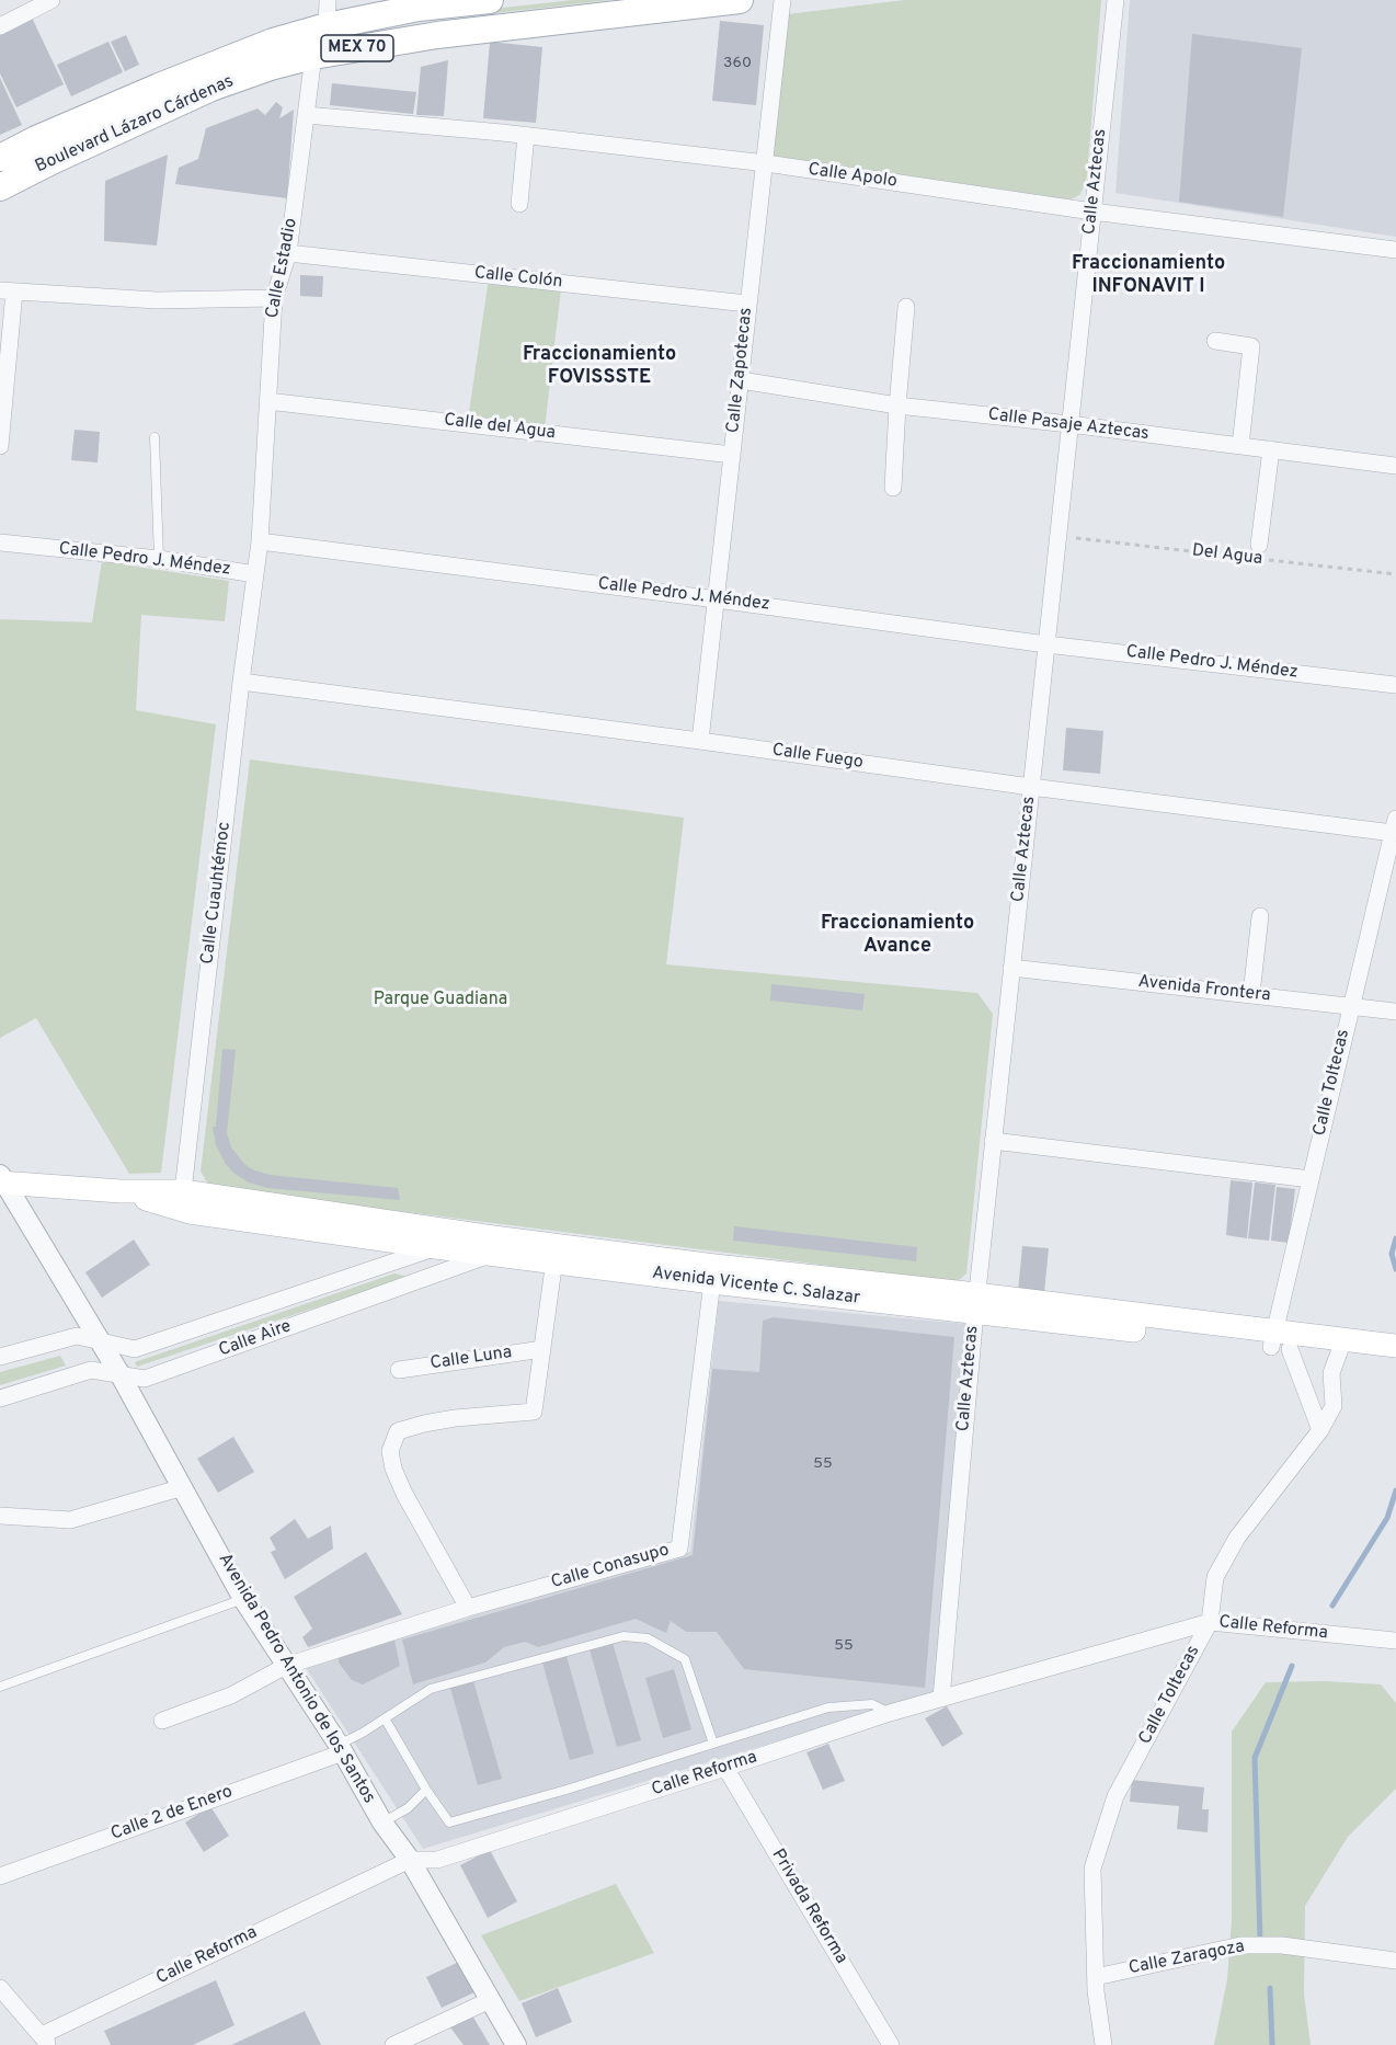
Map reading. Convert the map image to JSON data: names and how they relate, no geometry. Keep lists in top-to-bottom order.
{
  "streets": {
    "main road": ["MEX 70", "Boulevard Lázaro Cárdenas", "Avenida Vicente C. Salazar"],
    "street": [
      "Calle Apolo",
      "Calle Aztecas",
      "Calle Estadio",
      "Calle Colón",
      "Calle Zapotecas",
      "Calle Pasaje Aztecas",
      "Calle del Agua",
      "Calle Pedro J. Méndez",
      "Calle Fuego",
      "Calle Cuauhtémoc",
      "Avenida Frontera",
      "Calle Toltecas",
      "Calle Aire",
      "Calle Luna",
      "Calle Conasupo",
      "Calle Reforma",
      "Avenida Pedro Antonio de los Santos",
      "Calle 2 de Enero",
      "Privada Reforma",
      "Calle Zaragoza"
    ],
    "path": ["Del Agua"]
  },
  "crossings": [
    ["Boulevard Lázaro Cárdenas", "Calle Estadio"],
    ["Calle Apolo", "Calle Aztecas"],
    ["Calle Apolo", "Calle Estadio"],
    ["Calle Apolo", "Calle Zapotecas"],
    ["Calle Aztecas", "Calle Pasaje Aztecas"],
    ["Calle Aztecas", "Del Agua"],
    ["Calle Aztecas", "Calle Pedro J. Méndez"],
    ["Calle Aztecas", "Calle Fuego"],
    ["Calle Aztecas", "Avenida Frontera"],
    ["Calle Aztecas", "Avenida Vicente C. Salazar"],
    ["Calle Aztecas", "Calle Reforma"],
    ["Calle Estadio", "Calle Colón"],
    ["Calle Estadio", "Calle del Agua"],
    ["Calle Estadio", "Calle Pedro J. Méndez"],
    ["Calle Colón", "Calle Zapotecas"],
    ["Calle Zapotecas", "Calle Pasaje Aztecas"],
    ["Calle Zapotecas", "Calle del Agua"],
    ["Calle Zapotecas", "Calle Pedro J. Méndez"],
    ["Calle Zapotecas", "Calle Fuego"],
    ["Calle Pedro J. Méndez", "Calle Cuauhtémoc"],
    ["Calle Fuego", "Calle Cuauhtémoc"],
    ["Calle Fuego", "Calle Toltecas"],
    ["Calle Cuauhtémoc", "Avenida Vicente C. Salazar"],
    ["Avenida Frontera", "Calle Toltecas"],
    ["Calle Toltecas", "Avenida Vicente C. Salazar"],
    ["Calle Toltecas", "Calle Reforma"],
    ["Calle Toltecas", "Calle Zaragoza"],
    ["Avenida Vicente C. Salazar", "Calle Aire"],
    ["Avenida Vicente C. Salazar", "Calle Conasupo"],
    ["Avenida Vicente C. Salazar", "Avenida Pedro Antonio de los Santos"],
    ["Calle Aire", "Avenida Pedro Antonio de los Santos"],
    ["Calle Conasupo", "Avenida Pedro Antonio de los Santos"],
    ["Calle Reforma", "Avenida Pedro Antonio de los Santos"],
    ["Calle Reforma", "Privada Reforma"],
    ["Avenida Pedro Antonio de los Santos", "Calle 2 de Enero"]
  ],
  "districts": ["Fraccionamiento INFONAVIT I", "Fraccionamiento FOVISSSTE", "Fraccionamiento Avance"],
  "parks": ["Parque Guadiana"],
  "house_numbers": ["360", "55", "55"]
}
